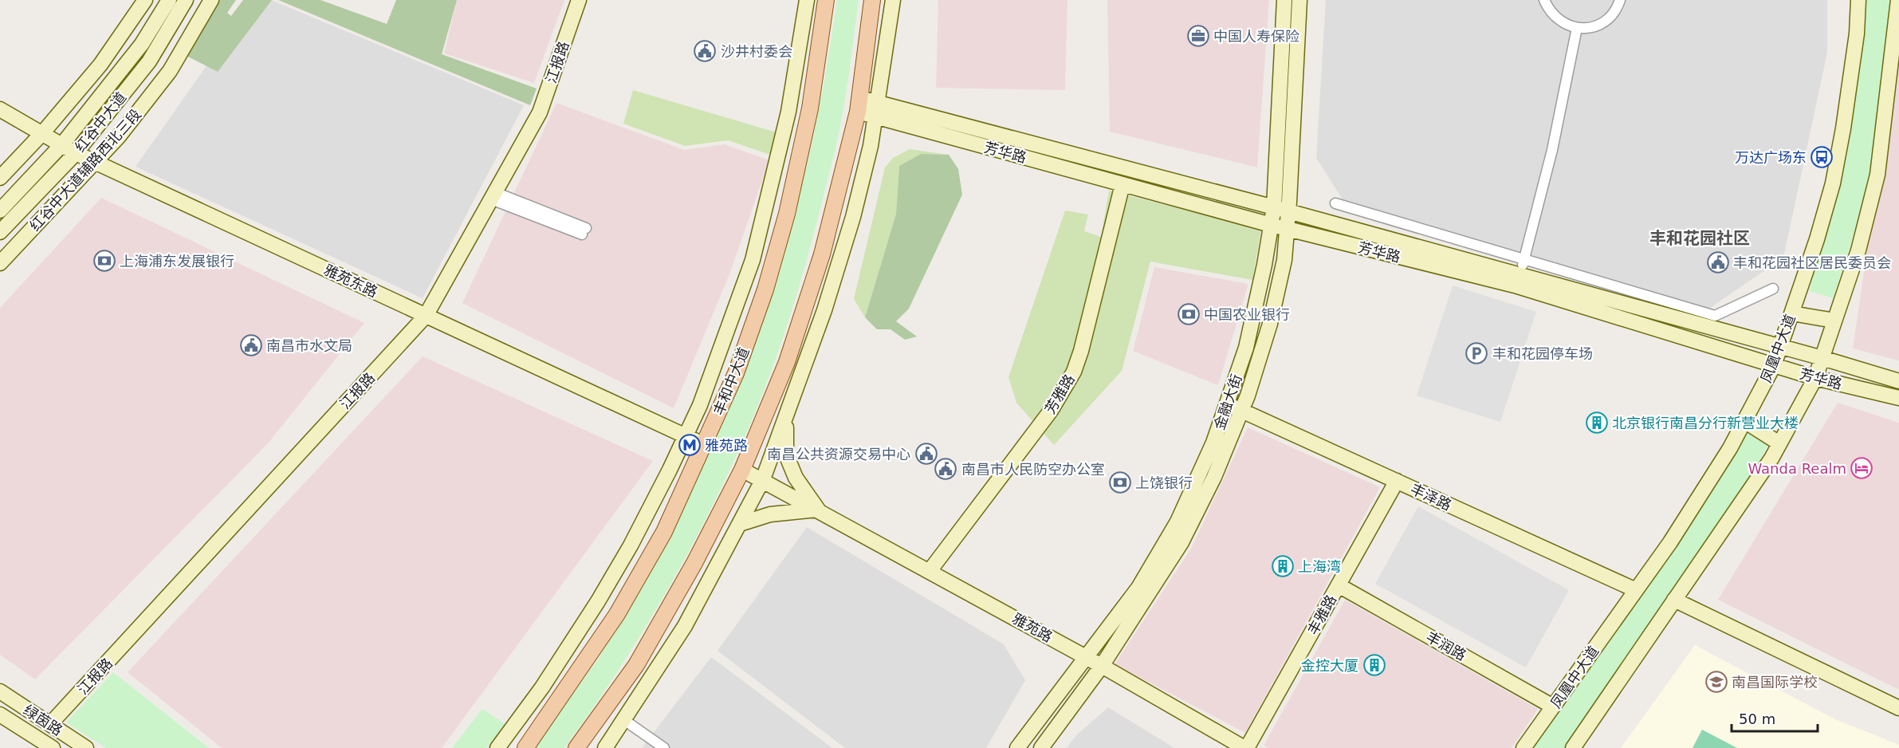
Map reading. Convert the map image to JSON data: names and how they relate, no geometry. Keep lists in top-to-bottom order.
{
  "streets": {
    "main road": ["丰和中大道"],
    "street": [
      "江报路",
      "红谷中大道",
      "芳华路",
      "红谷中大道辅路西北三段",
      "雅苑东路",
      "凤凰中大道",
      "芳雅路",
      "金融大街",
      "丰泽路",
      "丰雅路",
      "雅苑路",
      "丰润路",
      "绿茵路"
    ]
  },
  "crossings": [
    ["江报路", "雅苑东路"],
    ["江报路", "绿茵路"],
    ["红谷中大道", "雅苑东路"],
    ["芳华路", "凤凰中大道"],
    ["芳华路", "芳雅路"],
    ["芳华路", "金融大街"],
    ["红谷中大道辅路西北三段", "雅苑东路"],
    ["雅苑东路", "丰和中大道"],
    ["凤凰中大道", "丰泽路"],
    ["凤凰中大道", "丰润路"],
    ["芳雅路", "雅苑路"],
    ["金融大街", "丰泽路"],
    ["金融大街", "雅苑路"],
    ["丰泽路", "丰雅路"],
    ["丰雅路", "雅苑路"],
    ["丰雅路", "丰润路"]
  ],
  "districts": ["丰和花园社区"],
  "places": {
    "office": ["中国人寿保险"],
    "public building": [
      "沙井村委会",
      "丰和花园社区居民委员会",
      "南昌市水文局",
      "南昌公共资源交易中心",
      "南昌市人民防空办公室"
    ],
    "bus stop": ["万达广场东"],
    "bank": ["上海浦东发展银行", "中国农业银行", "上饶银行"],
    "parking": ["丰和花园停车场"],
    "building": ["北京银行南昌分行新营业大楼", "上海湾", "金控大厦"],
    "metro station": ["雅苑路"],
    "hotel": ["Wanda Realm"],
    "school or university": ["南昌国际学校"]
  },
  "scale_bar": "50 m"
}
